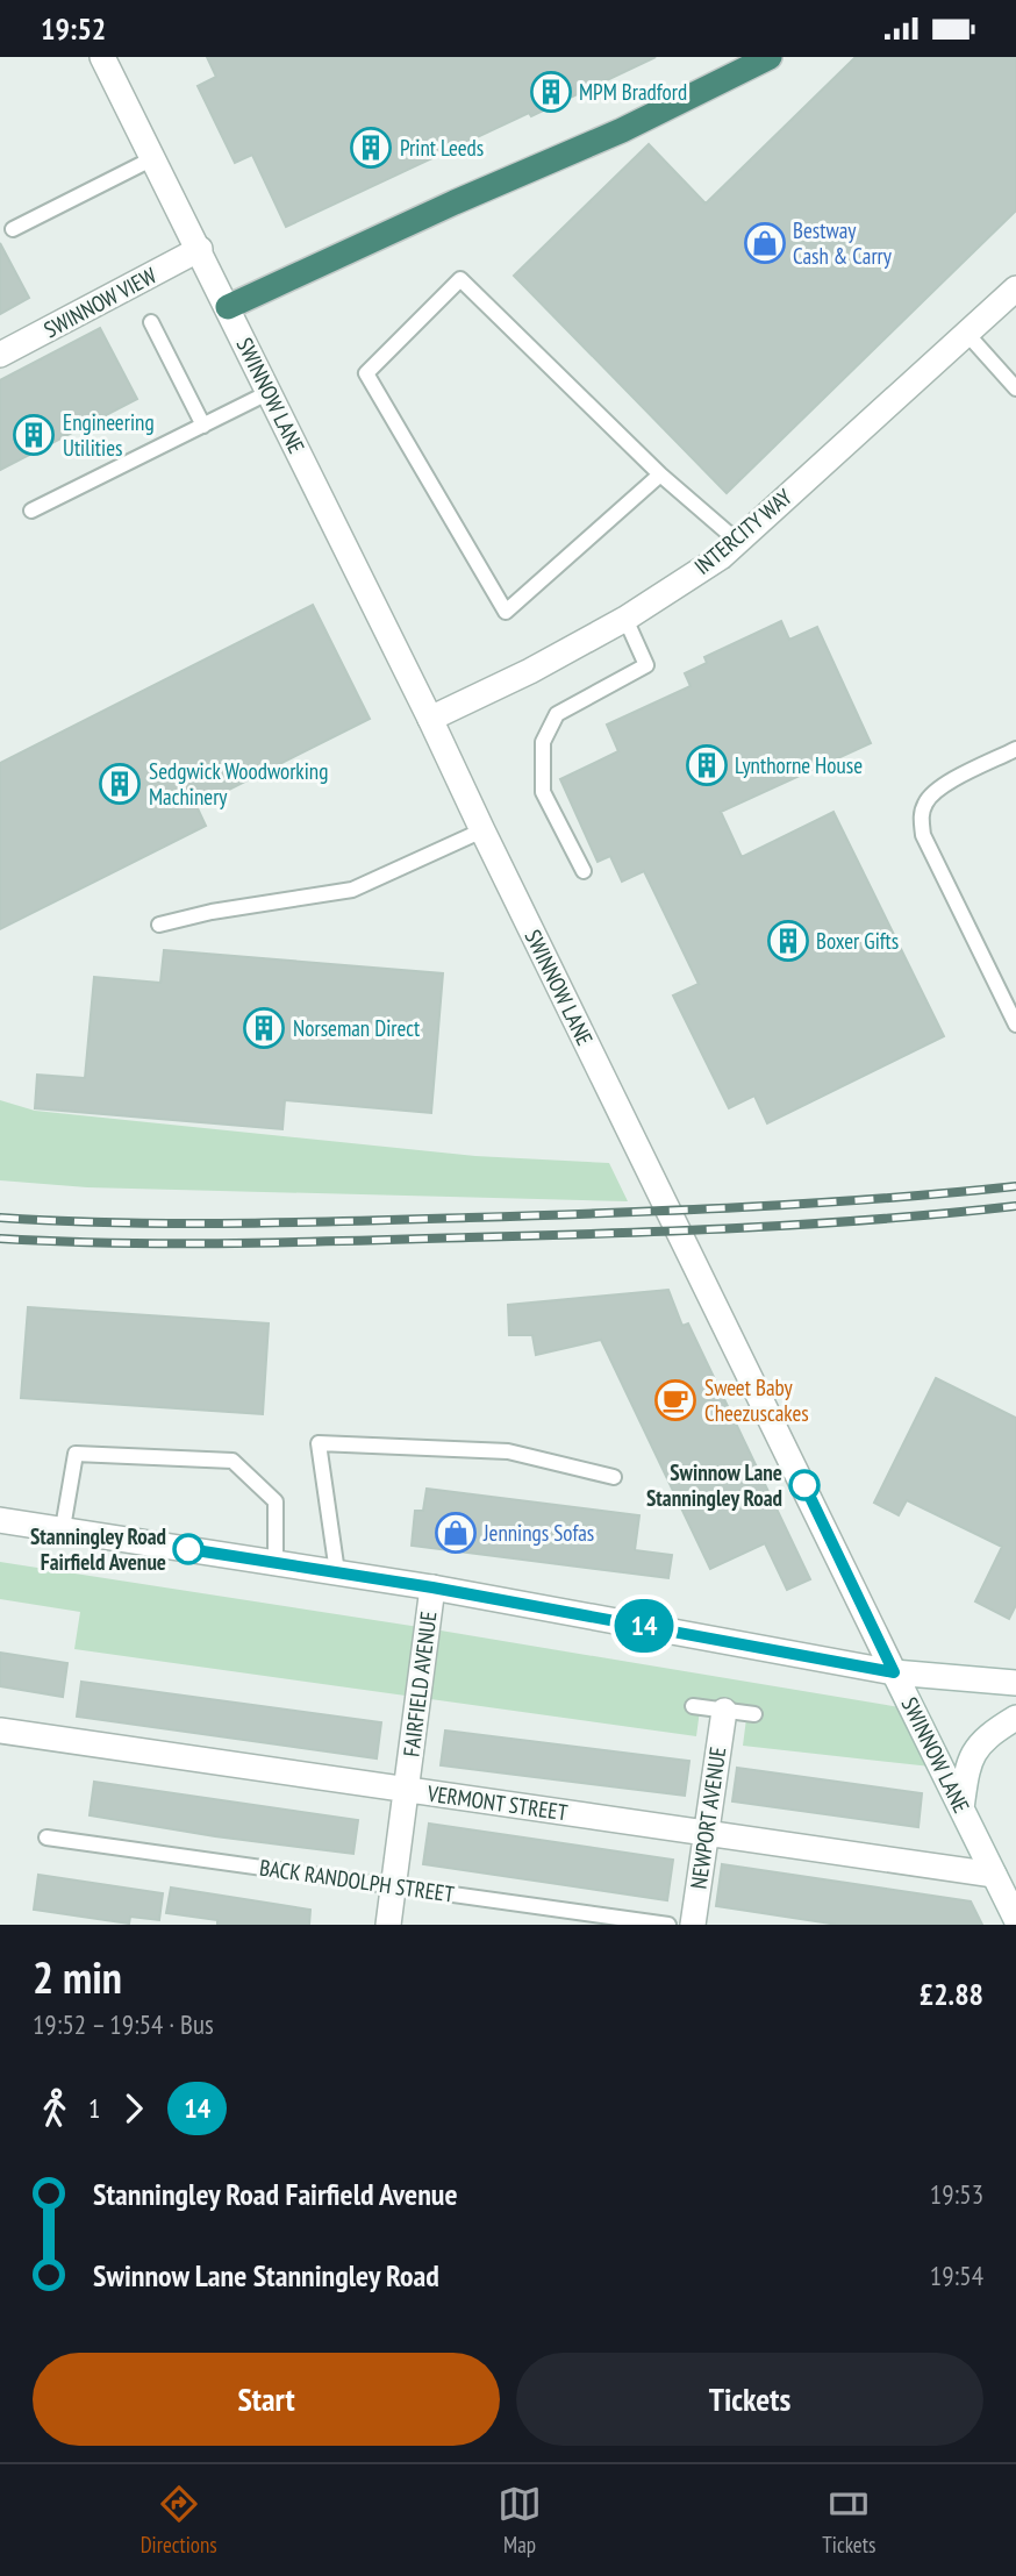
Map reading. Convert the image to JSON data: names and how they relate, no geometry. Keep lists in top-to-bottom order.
{
  "streets": {
    "street": [
      "SWINNOW VIEW",
      "SWINNOW LANE",
      "INTERCITY WAY",
      "FAIRFIELD AVENUE",
      "VERMONT STREET",
      "NEWPORT AVENUE"
    ],
    "lane": ["BACK RANDOLPH STREET"]
  },
  "crossings": [
    ["SWINNOW VIEW", "SWINNOW LANE"],
    ["SWINNOW LANE", "INTERCITY WAY"],
    ["SWINNOW LANE", "VERMONT STREET"],
    ["FAIRFIELD AVENUE", "VERMONT STREET"],
    ["FAIRFIELD AVENUE", "BACK RANDOLPH STREET"],
    ["VERMONT STREET", "NEWPORT AVENUE"]
  ],
  "places": {
    "building": [
      "MPM Bradford",
      "Print Leeds",
      "Engineering Utilities",
      "Lynthorne House",
      "Sedgwick Woodworking Machinery",
      "Boxer Gifts",
      "Norseman Direct"
    ],
    "shop": ["Bestway Cash & Carry", "Jennings Sofas"],
    "cafe": ["Sweet Baby Cheezuscakes"],
    "other": ["Swinnow Lane Stanningley Road", "Stanningley Road Fairfield Avenue"]
  },
  "lines": ["bus line 14"],
  "page": {
    "status": "19:52",
    "on_map": "14",
    "heading": ["2 min", "19:52 – 19:54 · Bus", "£2.88"],
    "legs": ["1", "14"],
    "list": [
      {
        "name": "Stanningley Road Fairfield Avenue",
        "value": "19:53"
      },
      {
        "name": "Swinnow Lane Stanningley Road",
        "value": "19:54"
      }
    ],
    "buttons": ["Start", "Tickets"],
    "tabs": ["Directions", "Map", "Tickets"]
  }
}
